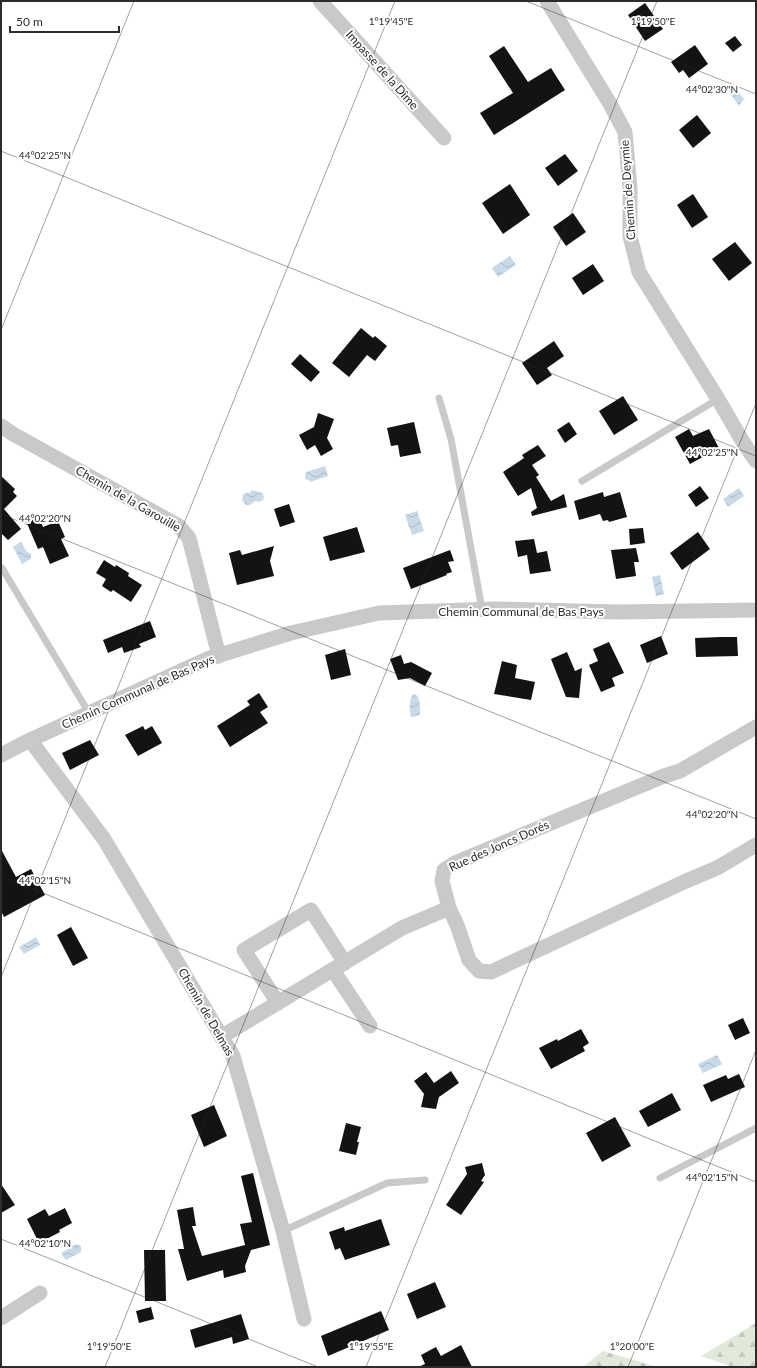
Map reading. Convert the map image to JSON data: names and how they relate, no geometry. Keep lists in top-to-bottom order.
{
  "streets": {
    "street": [
      "Impasse de la Dîme",
      "Chemin de Deymie",
      "Chemin de la Garouille",
      "Chemin Communal de Bas Pays",
      "Rue des Joncs Dorés",
      "Chemin de Delmas"
    ]
  },
  "crossings": [
    ["Chemin de la Garouille", "Chemin Communal de Bas Pays"],
    ["Chemin Communal de Bas Pays", "Chemin de Delmas"]
  ],
  "scale_bar": "50 m",
  "coordinates": [
    "1°19'45\"E",
    "1°19'50\"E",
    "44°02'30\"N",
    "44°02'25\"N",
    "44°02'20\"N",
    "44°02'15\"N",
    "44°02'10\"N",
    "1°19'55\"E",
    "1°20'00\"E"
  ]
}
